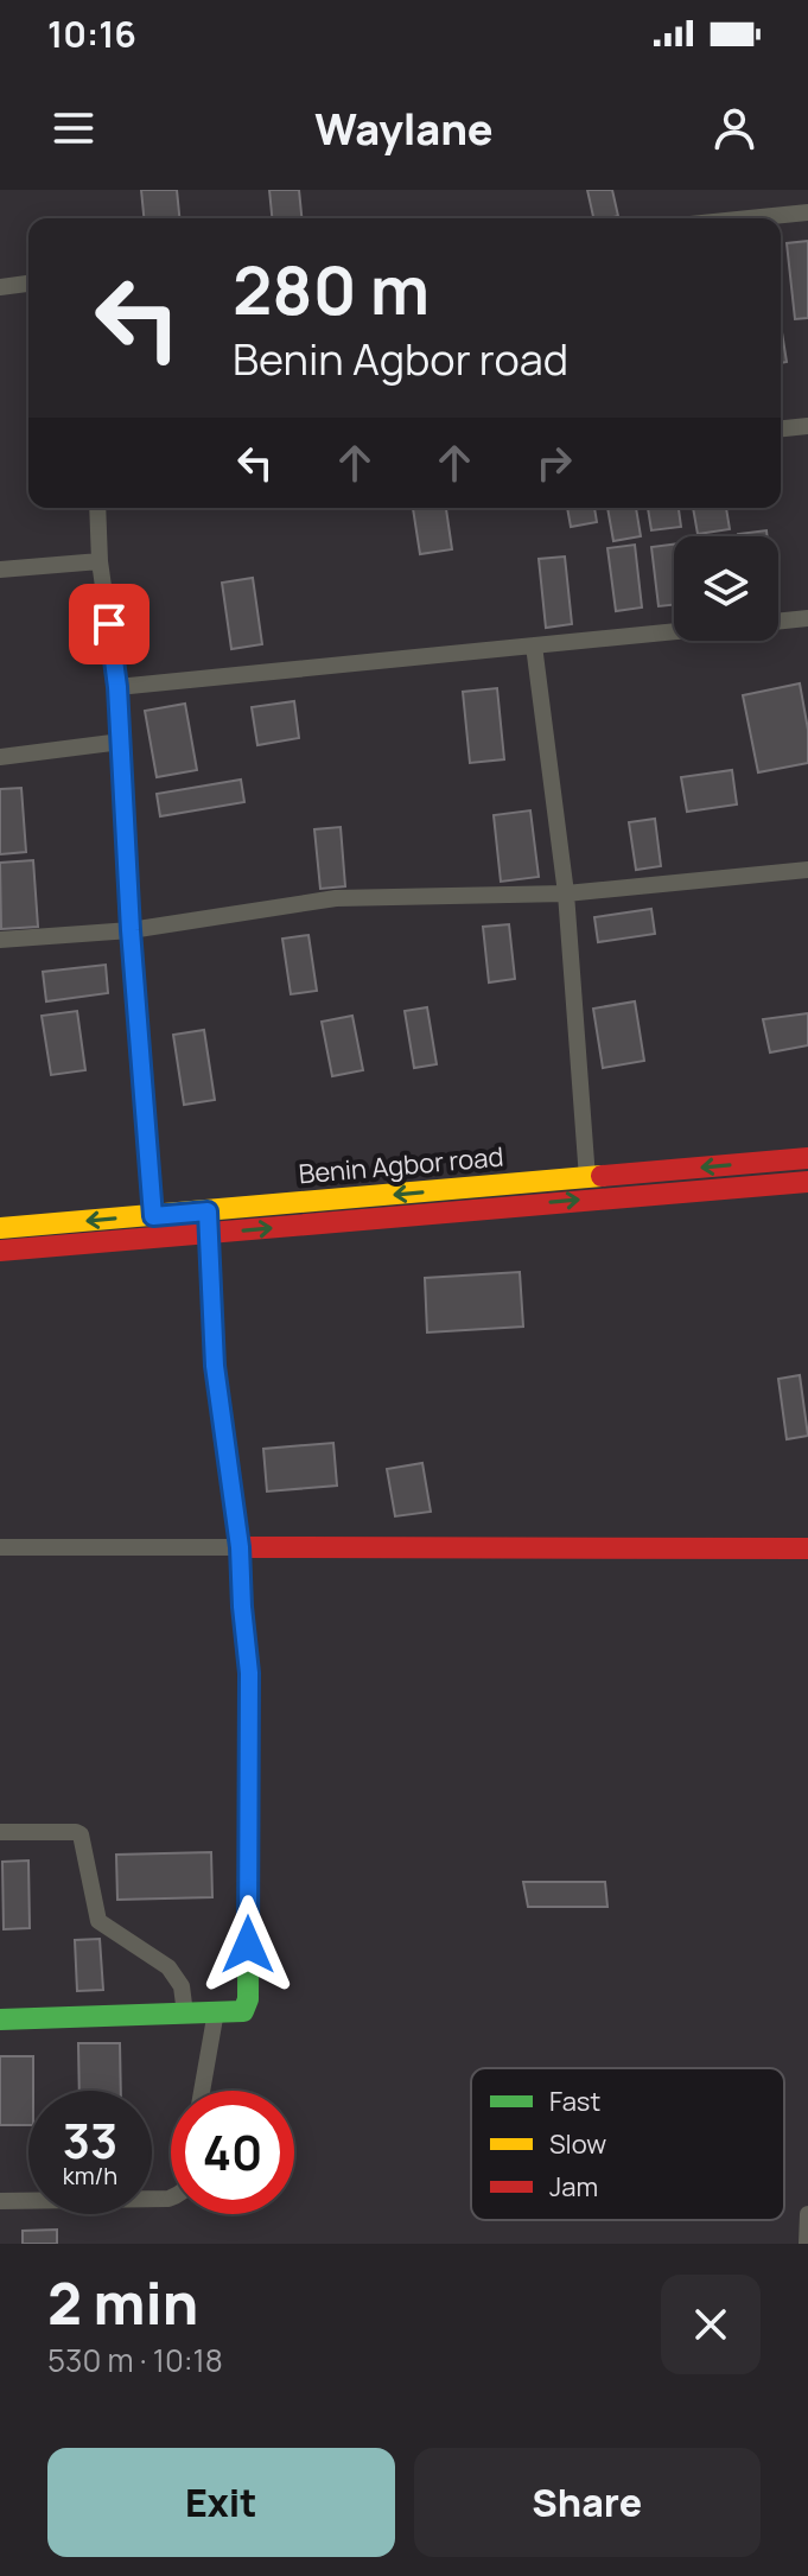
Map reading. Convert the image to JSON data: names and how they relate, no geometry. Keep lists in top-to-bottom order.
{
  "streets": {
    "main road": ["Benin Agbor road"]
  },
  "legend": ["Fast", "Slow", "Jam"],
  "page": {
    "status": "10:16",
    "header": "Waylane",
    "turn": ["280 m", "Benin Agbor road"],
    "speed": "33 km/h",
    "limit": "40",
    "heading": ["2 min", "530 m · 10:18"],
    "buttons": ["Exit", "Share"]
  }
}
